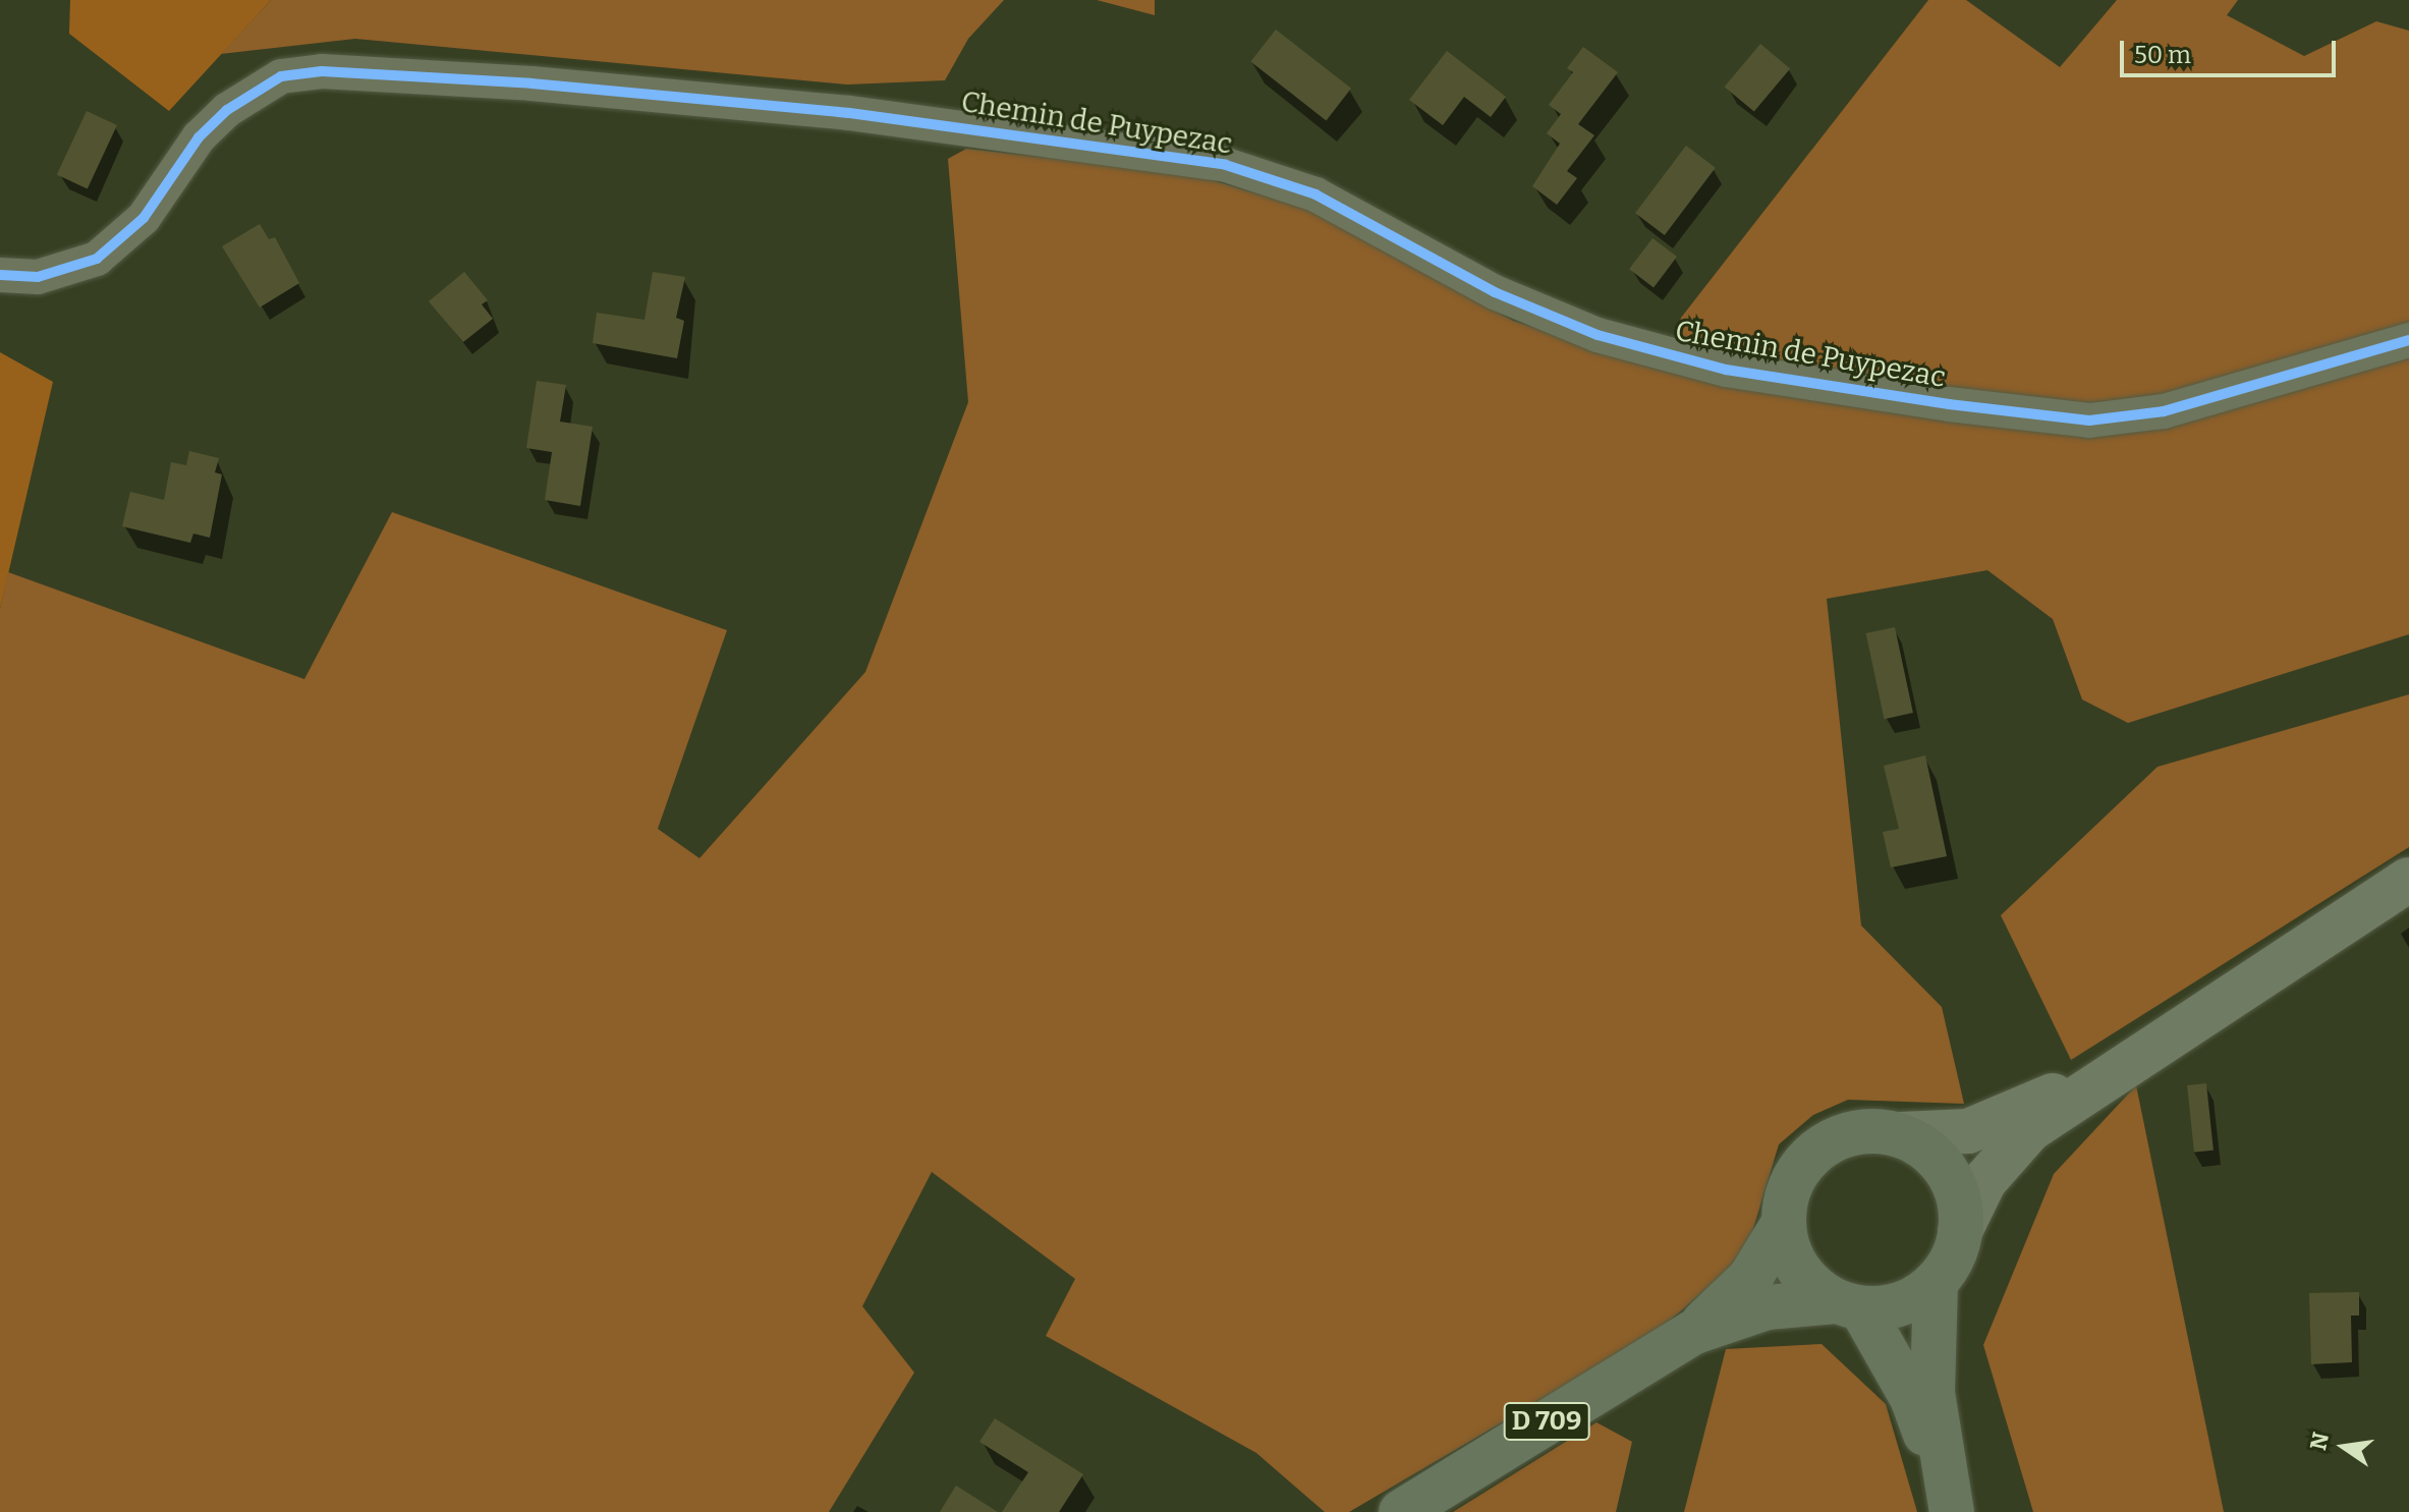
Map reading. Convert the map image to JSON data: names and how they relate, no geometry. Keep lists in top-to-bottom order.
{
  "streets": {
    "main road": ["D 709"],
    "street": ["Chemin de Puypezac"]
  },
  "scale_bar": "50 m",
  "north": "left"
}
